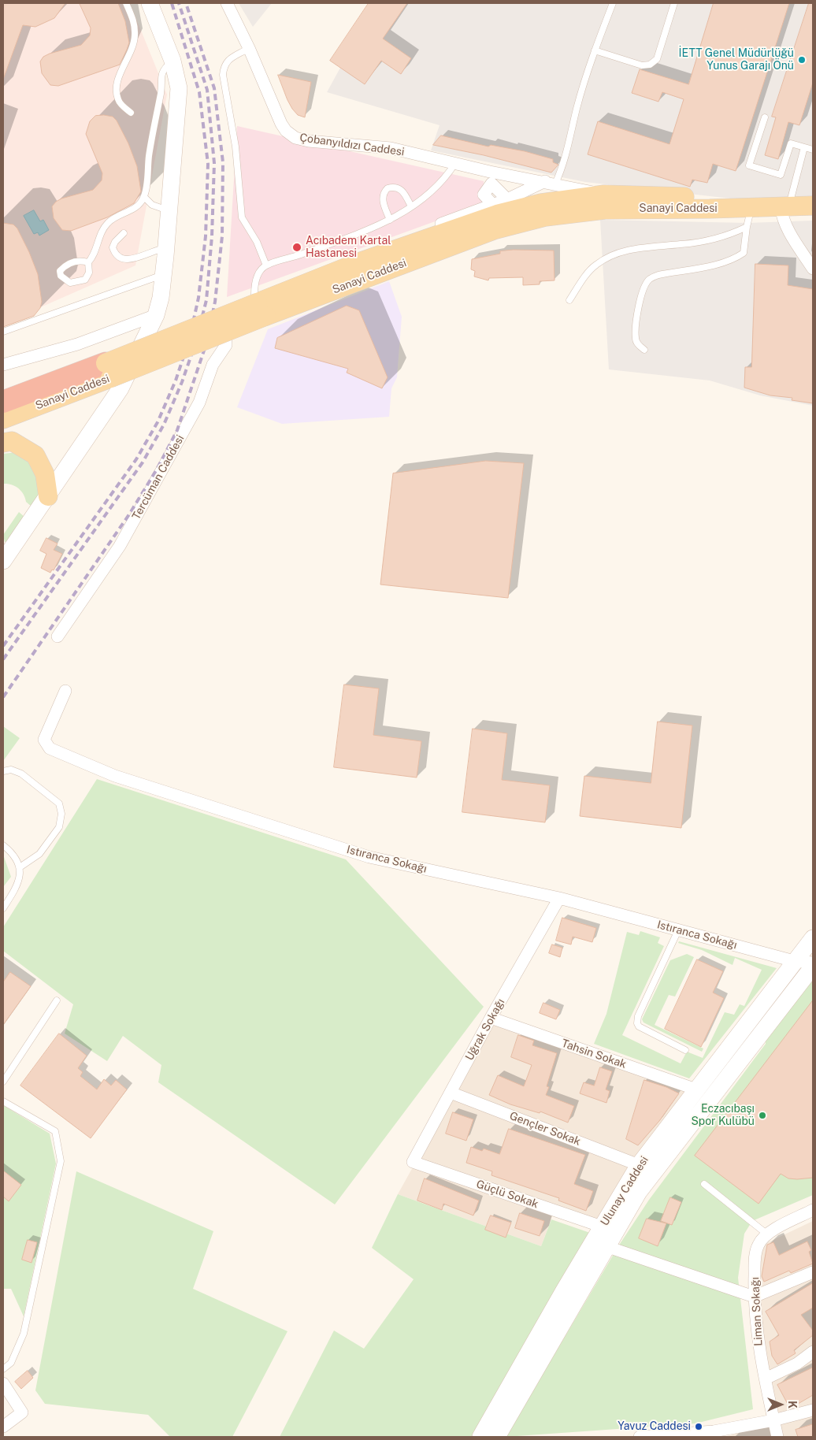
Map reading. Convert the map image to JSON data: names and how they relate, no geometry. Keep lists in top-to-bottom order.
{
  "streets": {
    "main road": ["Sanayi Caddesi"],
    "street": [
      "Çobanyıldızı Caddesi",
      "Tercüman Caddesi",
      "Istıranca Sokağı",
      "Uğrak Sokağı",
      "Tahsin Sokak",
      "Gençler Sokak",
      "Ulunay Caddesi",
      "Güçlü Sokak",
      "Liman Sokağı"
    ]
  },
  "crossings": [
    ["Çobanyıldızı Caddesi", "Sanayi Caddesi"],
    ["Sanayi Caddesi", "Tercüman Caddesi"],
    ["Istıranca Sokağı", "Uğrak Sokağı"],
    ["Istıranca Sokağı", "Ulunay Caddesi"],
    ["Uğrak Sokağı", "Tahsin Sokak"],
    ["Uğrak Sokağı", "Gençler Sokak"],
    ["Uğrak Sokağı", "Güçlü Sokak"],
    ["Tahsin Sokak", "Ulunay Caddesi"],
    ["Gençler Sokak", "Ulunay Caddesi"],
    ["Ulunay Caddesi", "Güçlü Sokak"]
  ],
  "places": [
    "İETT Genel Müdürlüğü Yunus Garajı Önü",
    "Acıbadem Kartal Hastanesi",
    "Eczacıbaşı Spor Kulübü",
    "Yavuz Caddesi̇"
  ],
  "north": "right"
}
